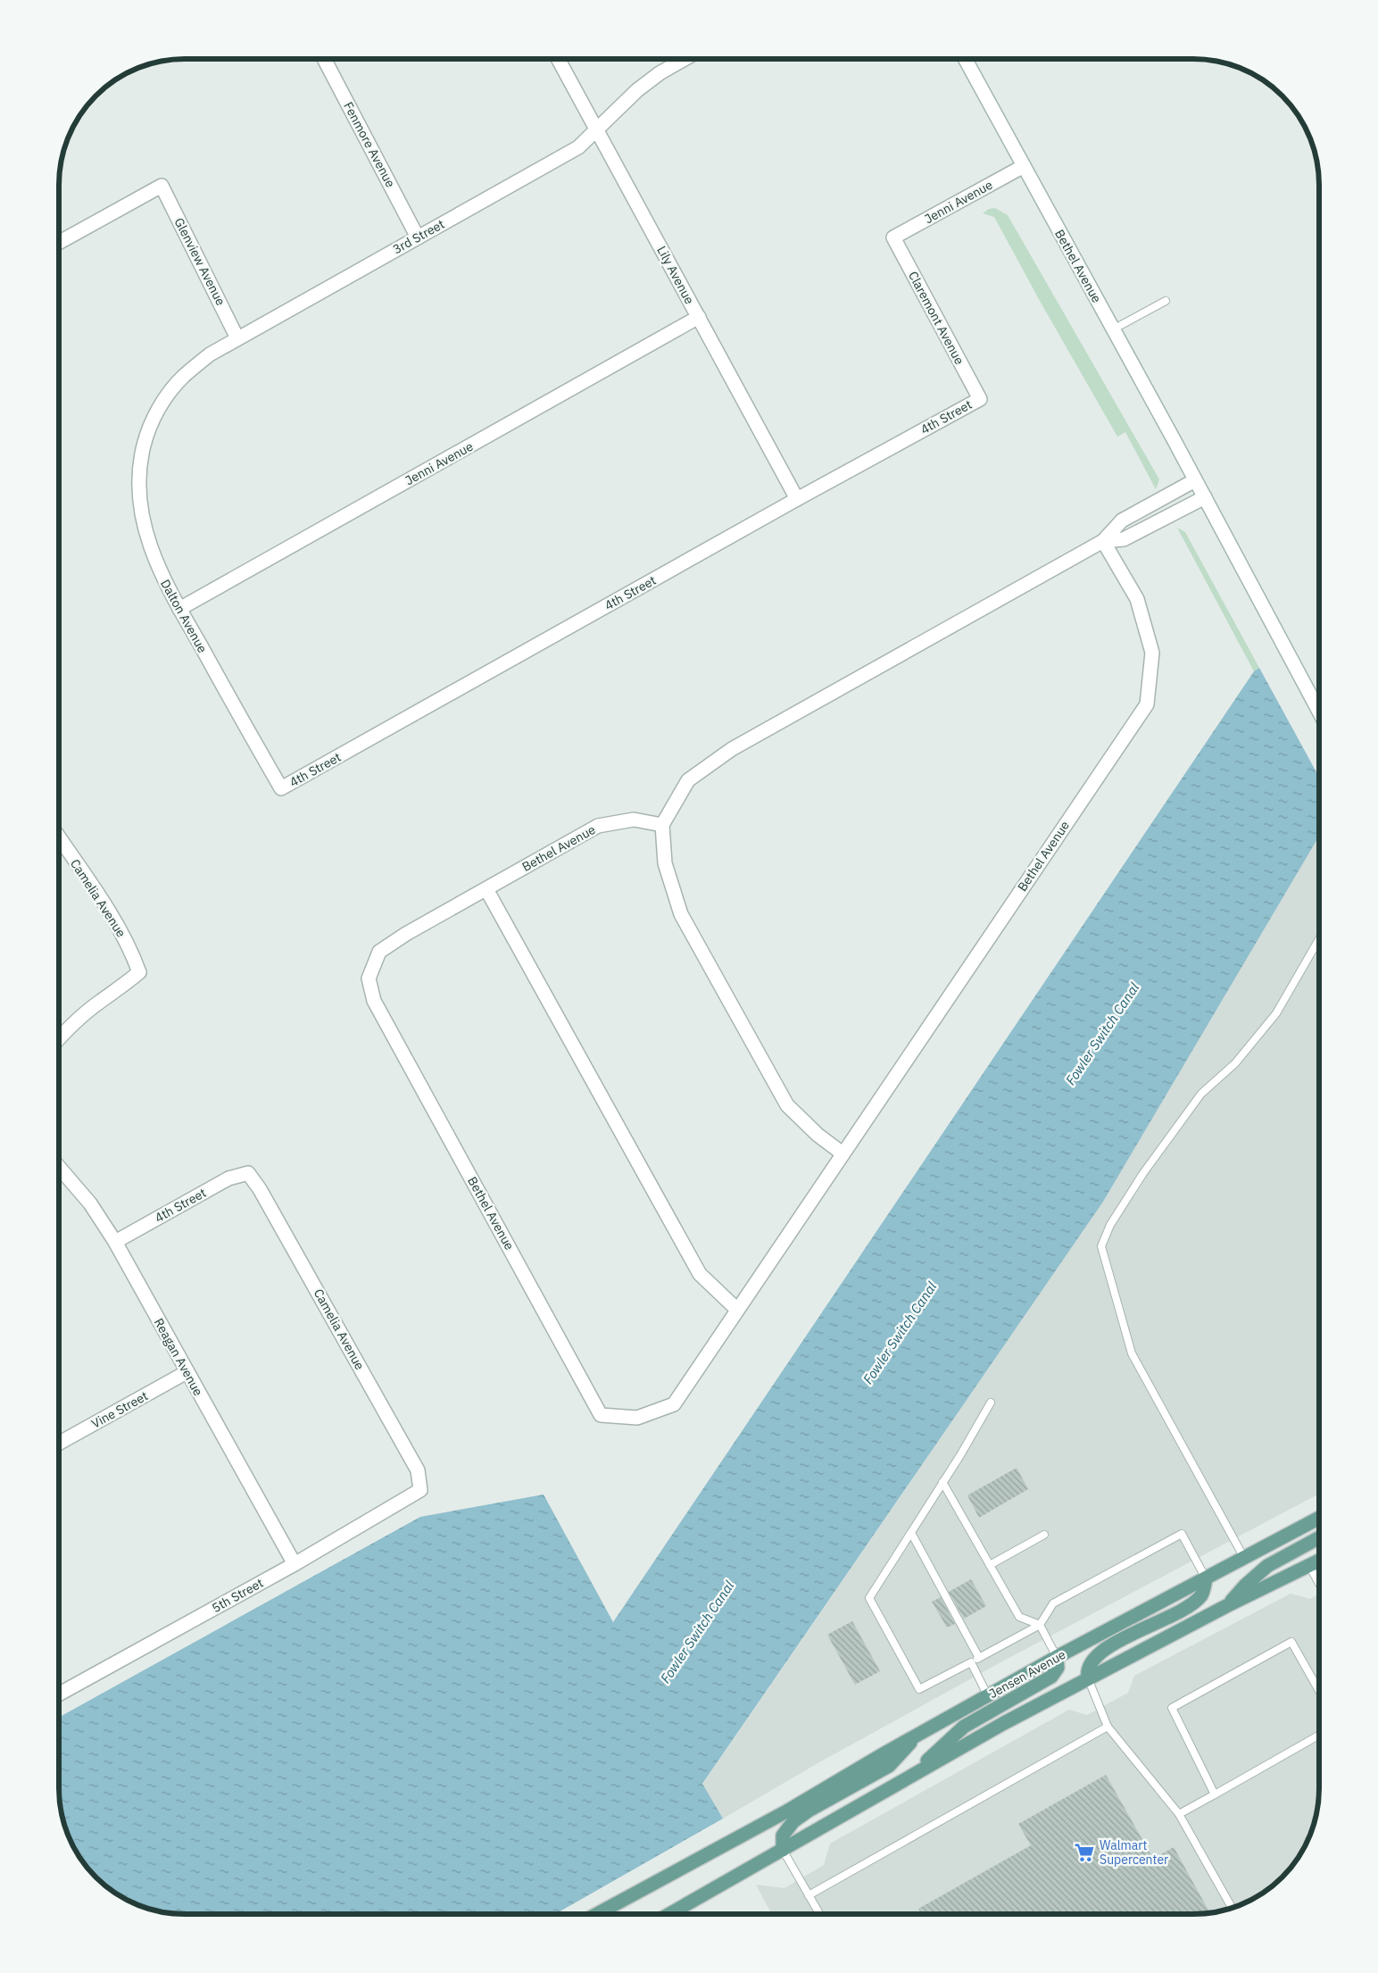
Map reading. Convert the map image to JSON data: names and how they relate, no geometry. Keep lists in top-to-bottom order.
{
  "streets": {
    "main road": ["Jensen Avenue"],
    "street": [
      "Fenmore Avenue",
      "Jenni Avenue",
      "3rd Street",
      "Glenview Avenue",
      "Bethel Avenue",
      "Lily Avenue",
      "Claremont Avenue",
      "4th Street",
      "Dalton Avenue",
      "Camelia Avenue",
      "Reagan Avenue",
      "Vine Street",
      "5th Street"
    ]
  },
  "crossings": [
    ["Fenmore Avenue", "3rd Street"],
    ["Jenni Avenue", "Bethel Avenue"],
    ["Jenni Avenue", "Lily Avenue"],
    ["Jenni Avenue", "Claremont Avenue"],
    ["Jenni Avenue", "Dalton Avenue"],
    ["3rd Street", "Glenview Avenue"],
    ["3rd Street", "Lily Avenue"],
    ["3rd Street", "Dalton Avenue"],
    ["Lily Avenue", "4th Street"],
    ["Claremont Avenue", "4th Street"],
    ["4th Street", "Dalton Avenue"],
    ["4th Street", "Camelia Avenue"],
    ["4th Street", "Reagan Avenue"],
    ["Camelia Avenue", "5th Street"],
    ["Reagan Avenue", "Vine Street"],
    ["Reagan Avenue", "5th Street"]
  ],
  "water": ["Fowler Switch Canal"],
  "places": {
    "supermarket": ["Walmart Supercenter"]
  }
}
